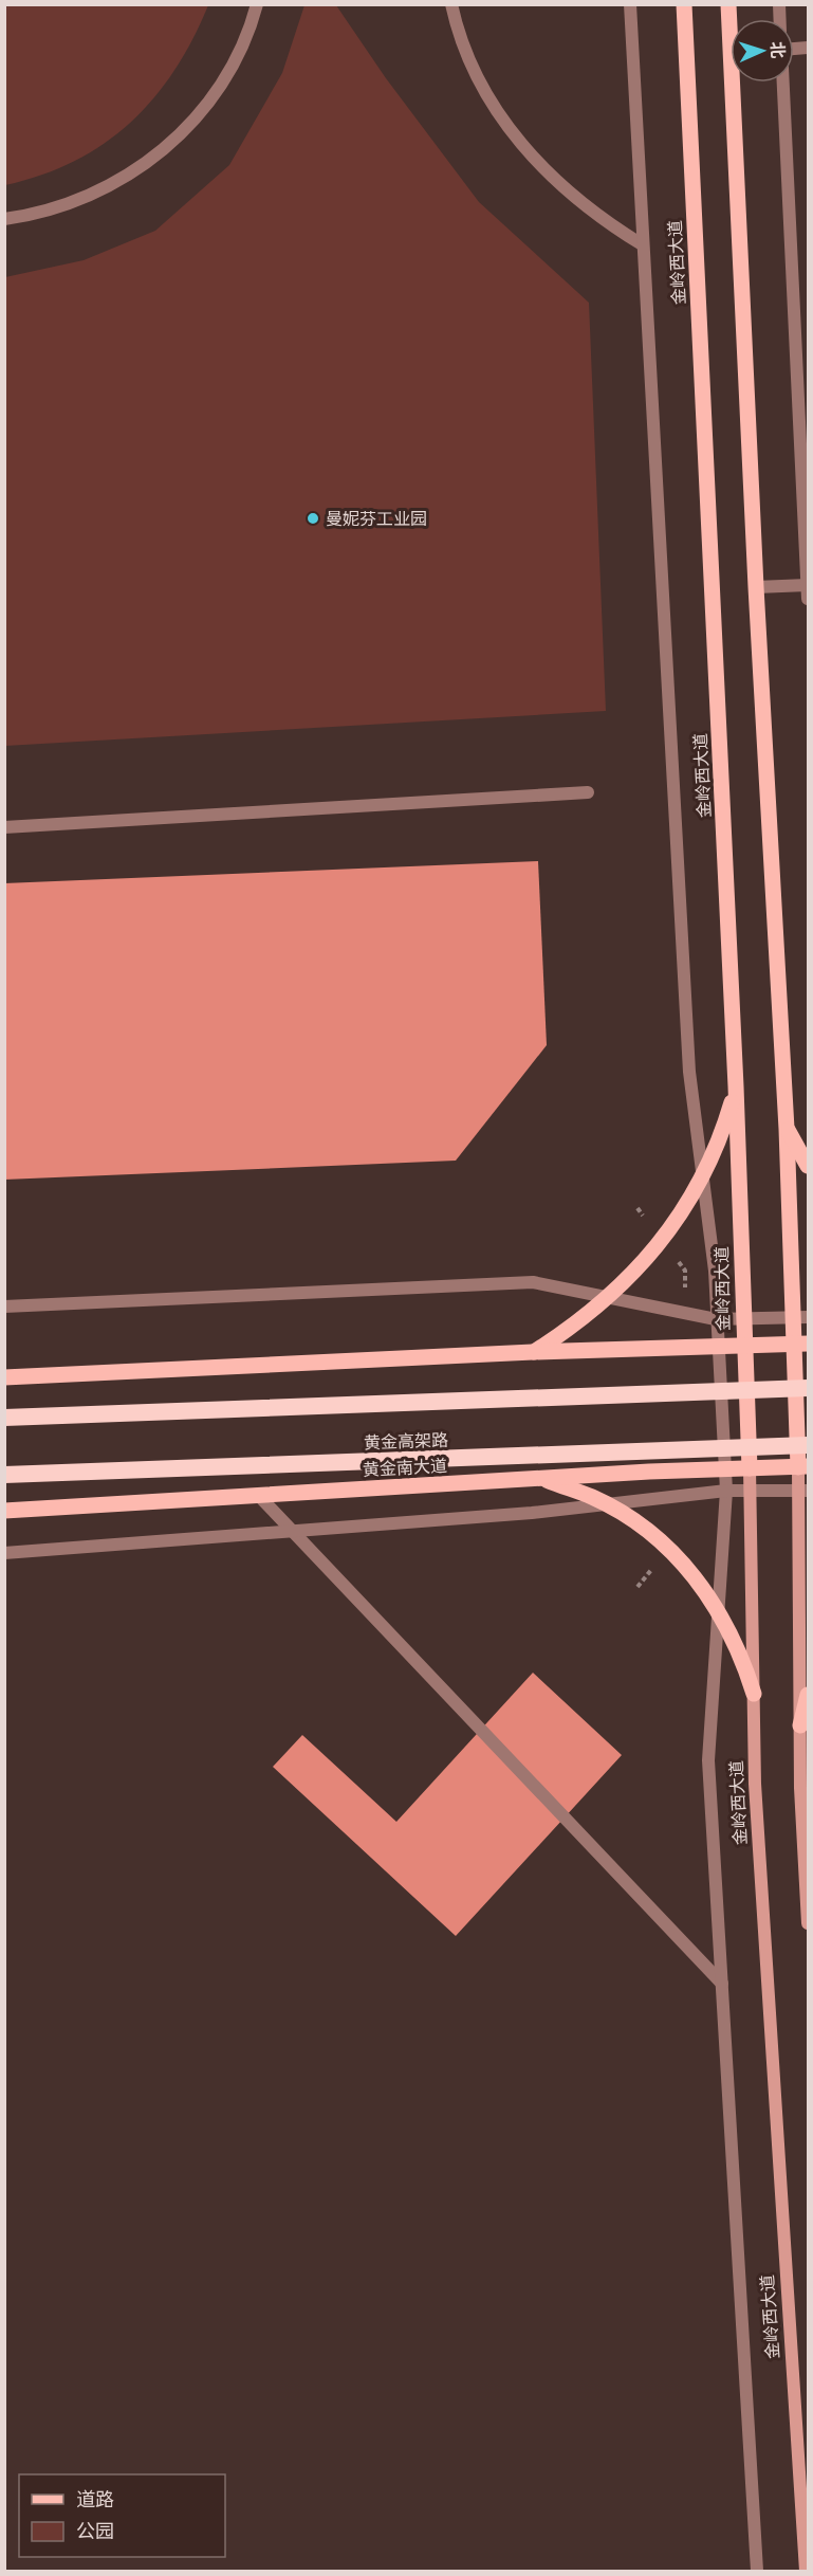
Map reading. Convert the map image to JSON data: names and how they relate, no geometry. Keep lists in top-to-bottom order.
{
  "streets": {
    "highway": ["黄金高架路"],
    "main road": ["金岭西大道", "黄金南大道"]
  },
  "crossings": [
    ["金岭西大道", "黄金南大道"]
  ],
  "places": ["曼妮芬工业园"],
  "legend": ["道路", "公园"],
  "north": "right"
}
